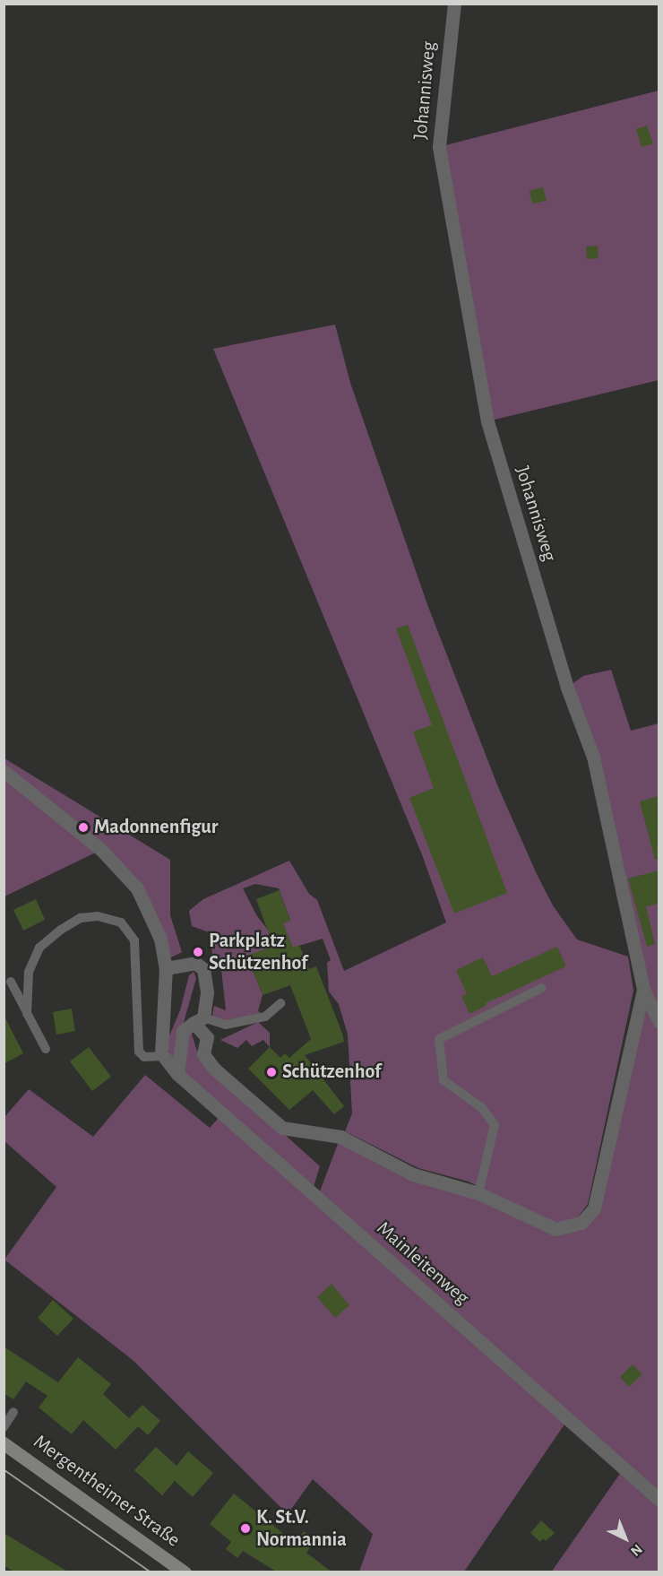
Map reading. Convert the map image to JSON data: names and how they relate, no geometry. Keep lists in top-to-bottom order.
{
  "streets": {
    "main road": ["Mergentheimer Straße"],
    "street": ["Johannisweg", "Mainleitenweg"]
  },
  "places": [
    "Madonnenfigur",
    "Parkplatz Schützenhof",
    "Schützenhof",
    "K. St.V. Normannia"
  ],
  "north": "bottom right"
}
